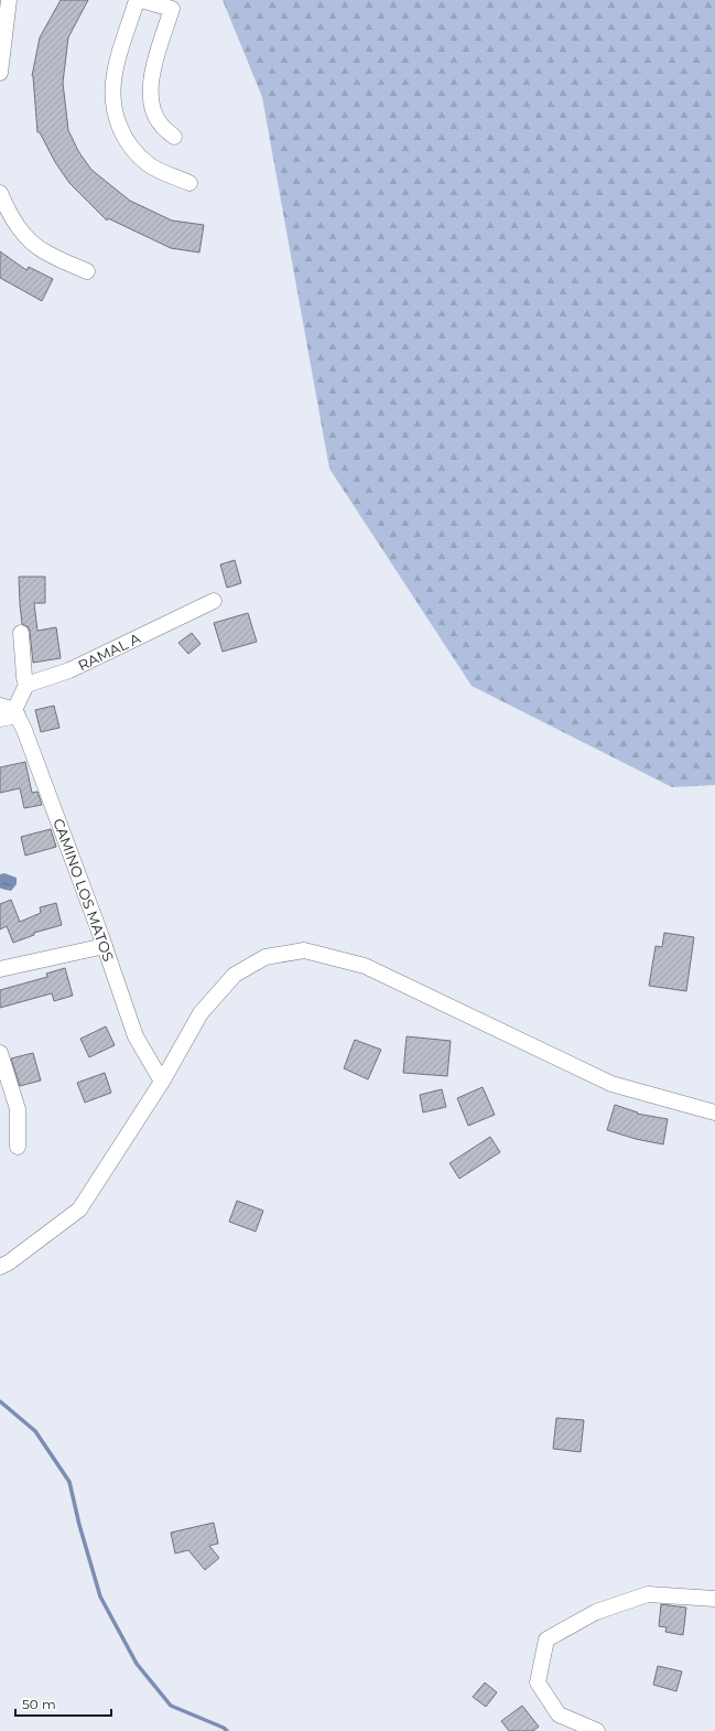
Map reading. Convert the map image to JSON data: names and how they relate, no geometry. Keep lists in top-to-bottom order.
{
  "streets": {
    "street": ["RAMAL A", "CAMINO LOS MATOS"]
  },
  "scale_bar": "50 m"
}
